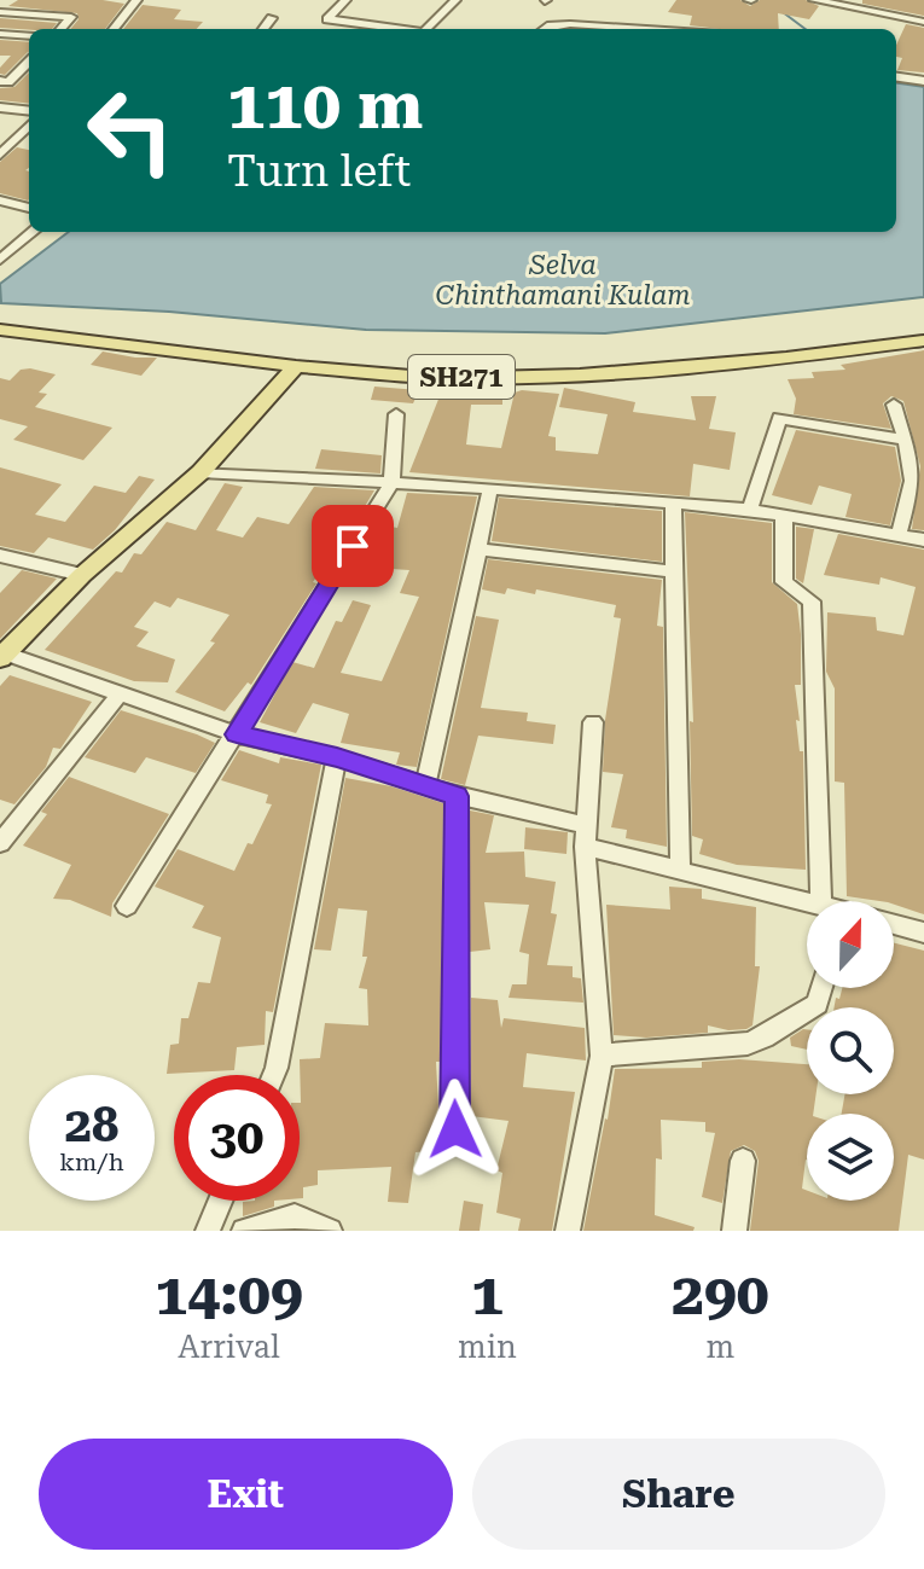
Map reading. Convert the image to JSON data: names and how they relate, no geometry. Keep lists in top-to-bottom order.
{
  "streets": {
    "main road": ["SH271"]
  },
  "water": ["Selva Chinthamani Kulam"],
  "north": "top",
  "page": {
    "turn": ["110 m", "Turn left"],
    "speed": "28 km/h",
    "limit": "30",
    "eta": [
      "14:09",
      "Arrival",
      "1",
      "min",
      "290",
      "m"
    ],
    "buttons": ["Exit", "Share"]
  }
}
